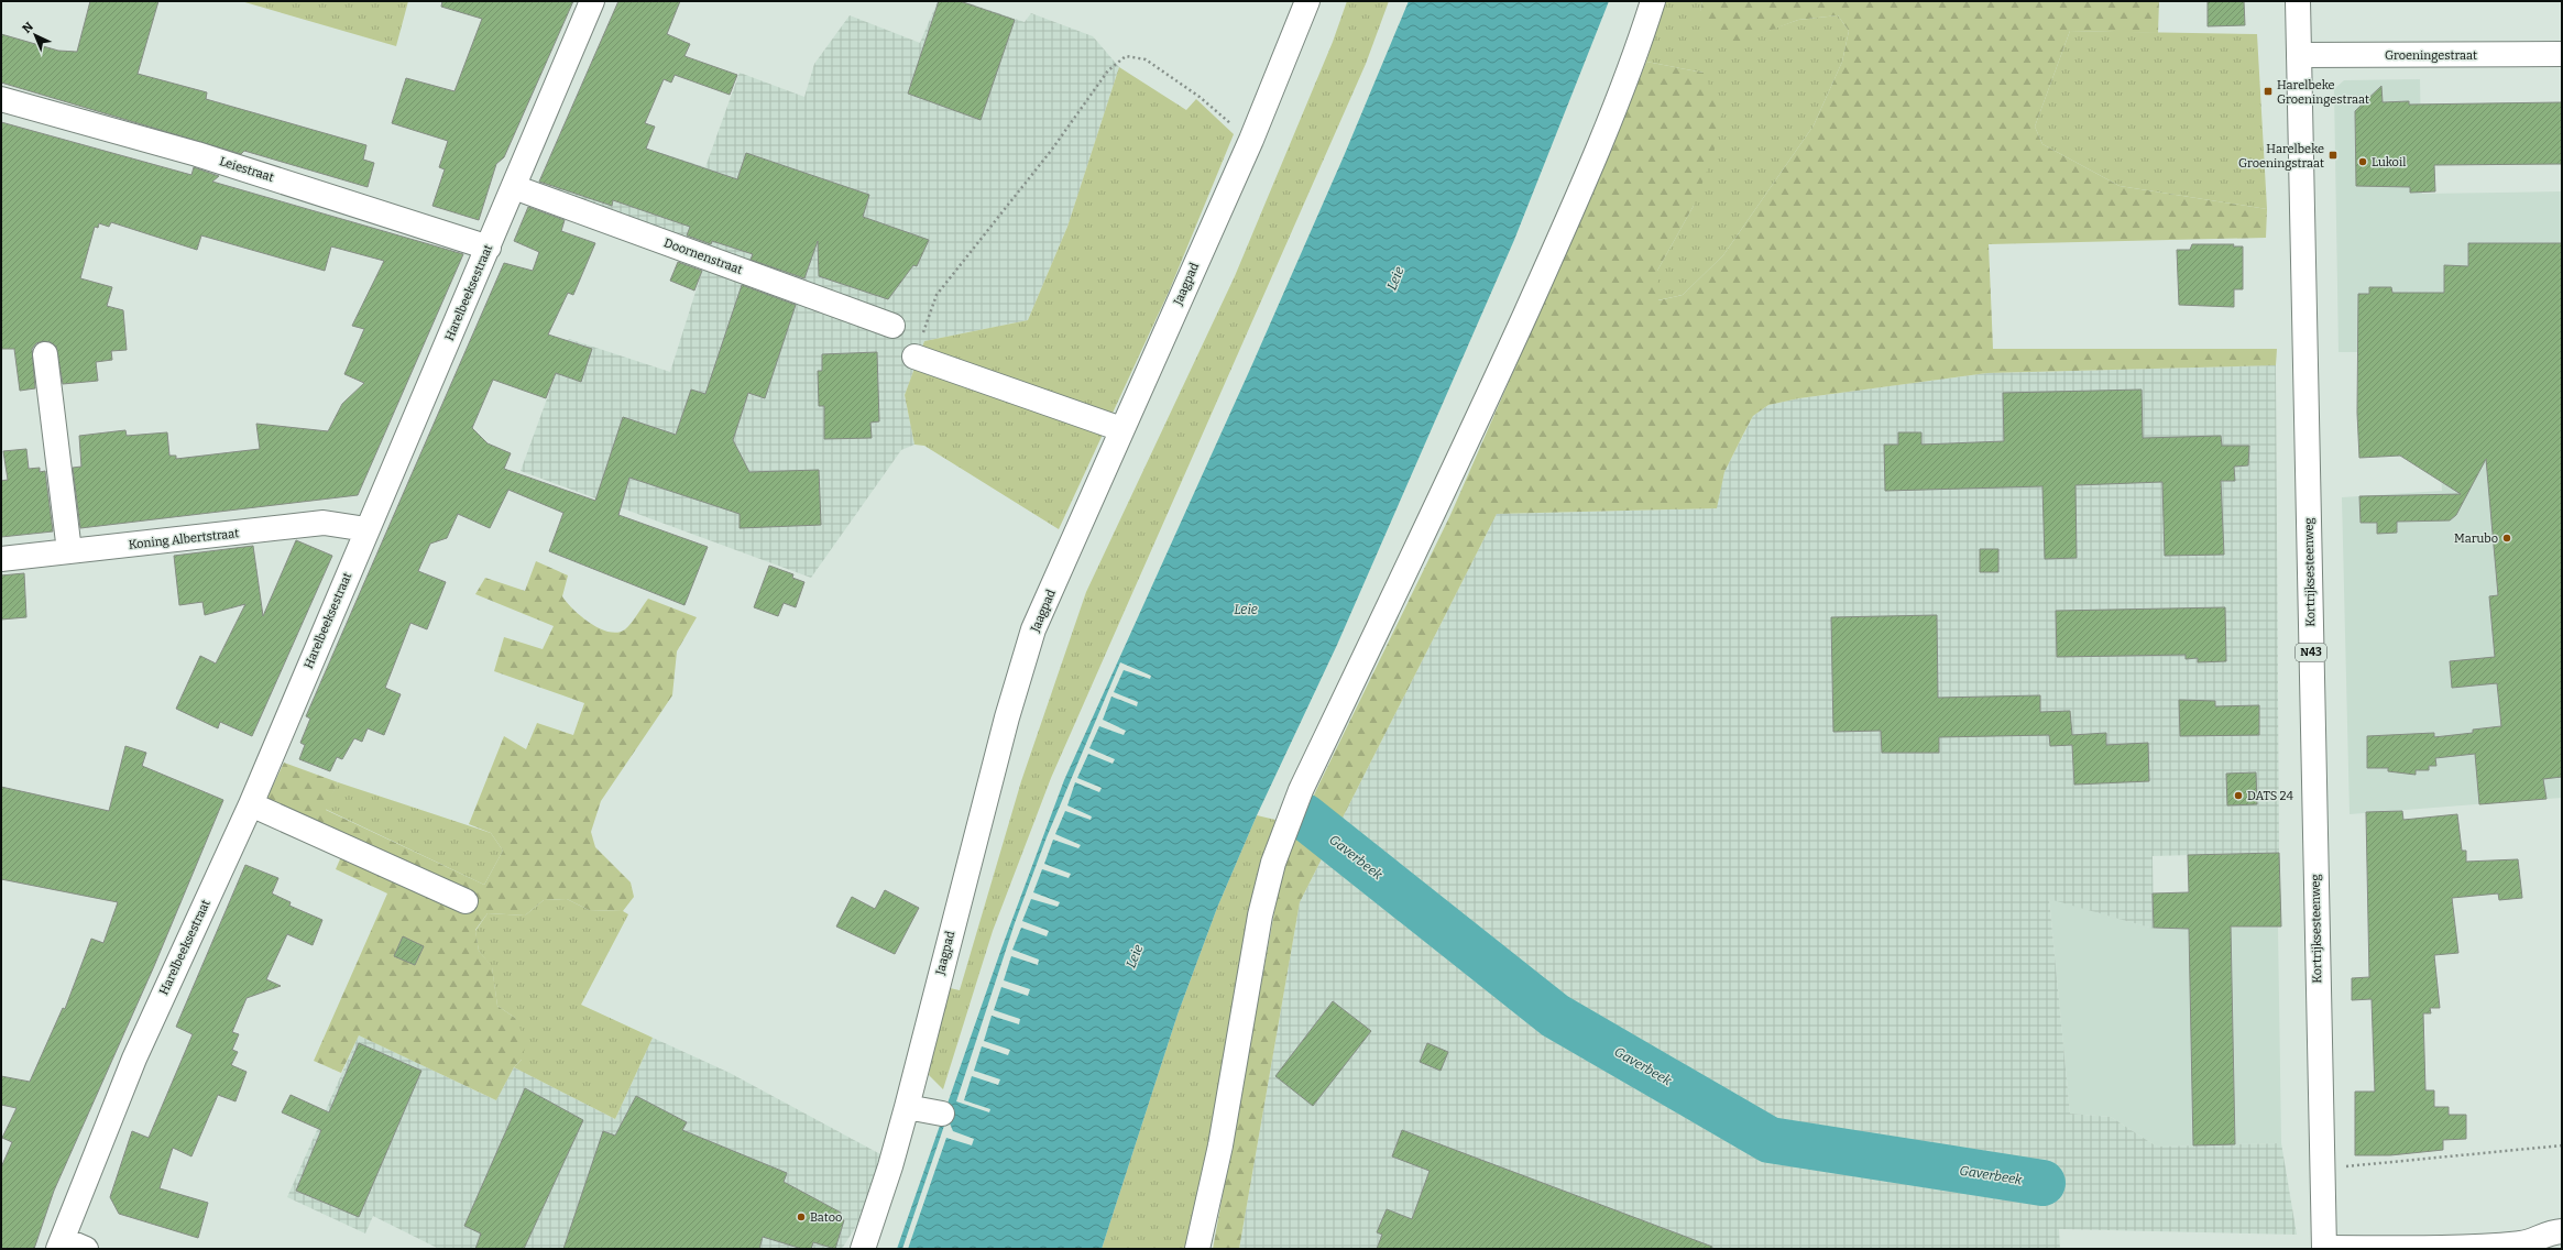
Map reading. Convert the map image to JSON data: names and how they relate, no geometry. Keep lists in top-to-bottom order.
{
  "streets": {
    "street": [
      "Groeningestraat",
      "Leiestraat",
      "Doornenstraat",
      "Jaagpad",
      "Harelbeeksestraat",
      "Koning Albertstraat",
      "Kortrijksesteenweg",
      "N43"
    ]
  },
  "crossings": [
    ["Groeningestraat", "Kortrijksesteenweg"],
    ["Leiestraat", "Harelbeeksestraat"],
    ["Doornenstraat", "Harelbeeksestraat"],
    ["Harelbeeksestraat", "Koning Albertstraat"]
  ],
  "water": ["Leie", "Gaverbeek"],
  "places": {
    "transit": ["Harelbeke Groeningestraat", "Harelbeke Groeningstraat"],
    "other": [
      "Lukoil",
      "Marubo",
      "DATS 24",
      "Batoo"
    ]
  },
  "north": "top left"
}
